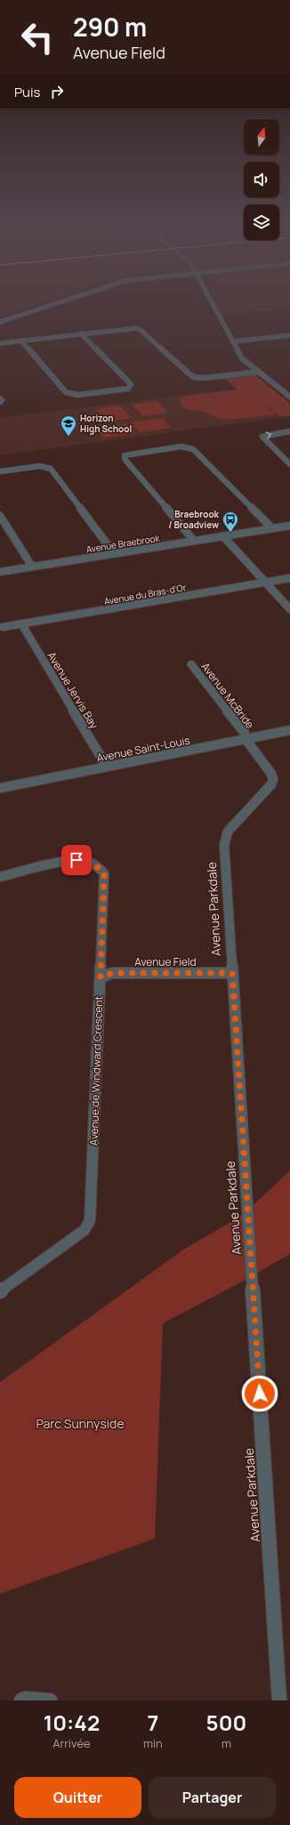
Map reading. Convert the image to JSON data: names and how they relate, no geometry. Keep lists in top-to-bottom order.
{
  "streets": {
    "street": [
      "Avenue Braebrook",
      "Avenue du Bras-d'Or",
      "Avenue Jervis Bay",
      "Avenue McBride",
      "Avenue Saint-Louis",
      "Avenue Parkdale",
      "Avenue Field",
      "Avenue de Windward Crescent"
    ]
  },
  "crossings": [
    ["Avenue du Bras-d'Or", "Avenue Jervis Bay"],
    ["Avenue Jervis Bay", "Avenue Saint-Louis"],
    ["Avenue McBride", "Avenue Saint-Louis"],
    ["Avenue McBride", "Avenue Parkdale"],
    ["Avenue Saint-Louis", "Avenue Parkdale"],
    ["Avenue Parkdale", "Avenue Field"],
    ["Avenue Field", "Avenue de Windward Crescent"]
  ],
  "parks": ["Parc Sunnyside"],
  "places": {
    "school or university": ["Horizon High School"],
    "bus stop": ["Braebrook / Broadview"]
  },
  "north": "top",
  "page": {
    "turn": ["290 m", "Avenue Field"],
    "then": "Puis",
    "eta": [
      "10:42",
      "Arrivée",
      "7",
      "min",
      "500",
      "m"
    ],
    "buttons": ["Quitter", "Partager"]
  }
}
